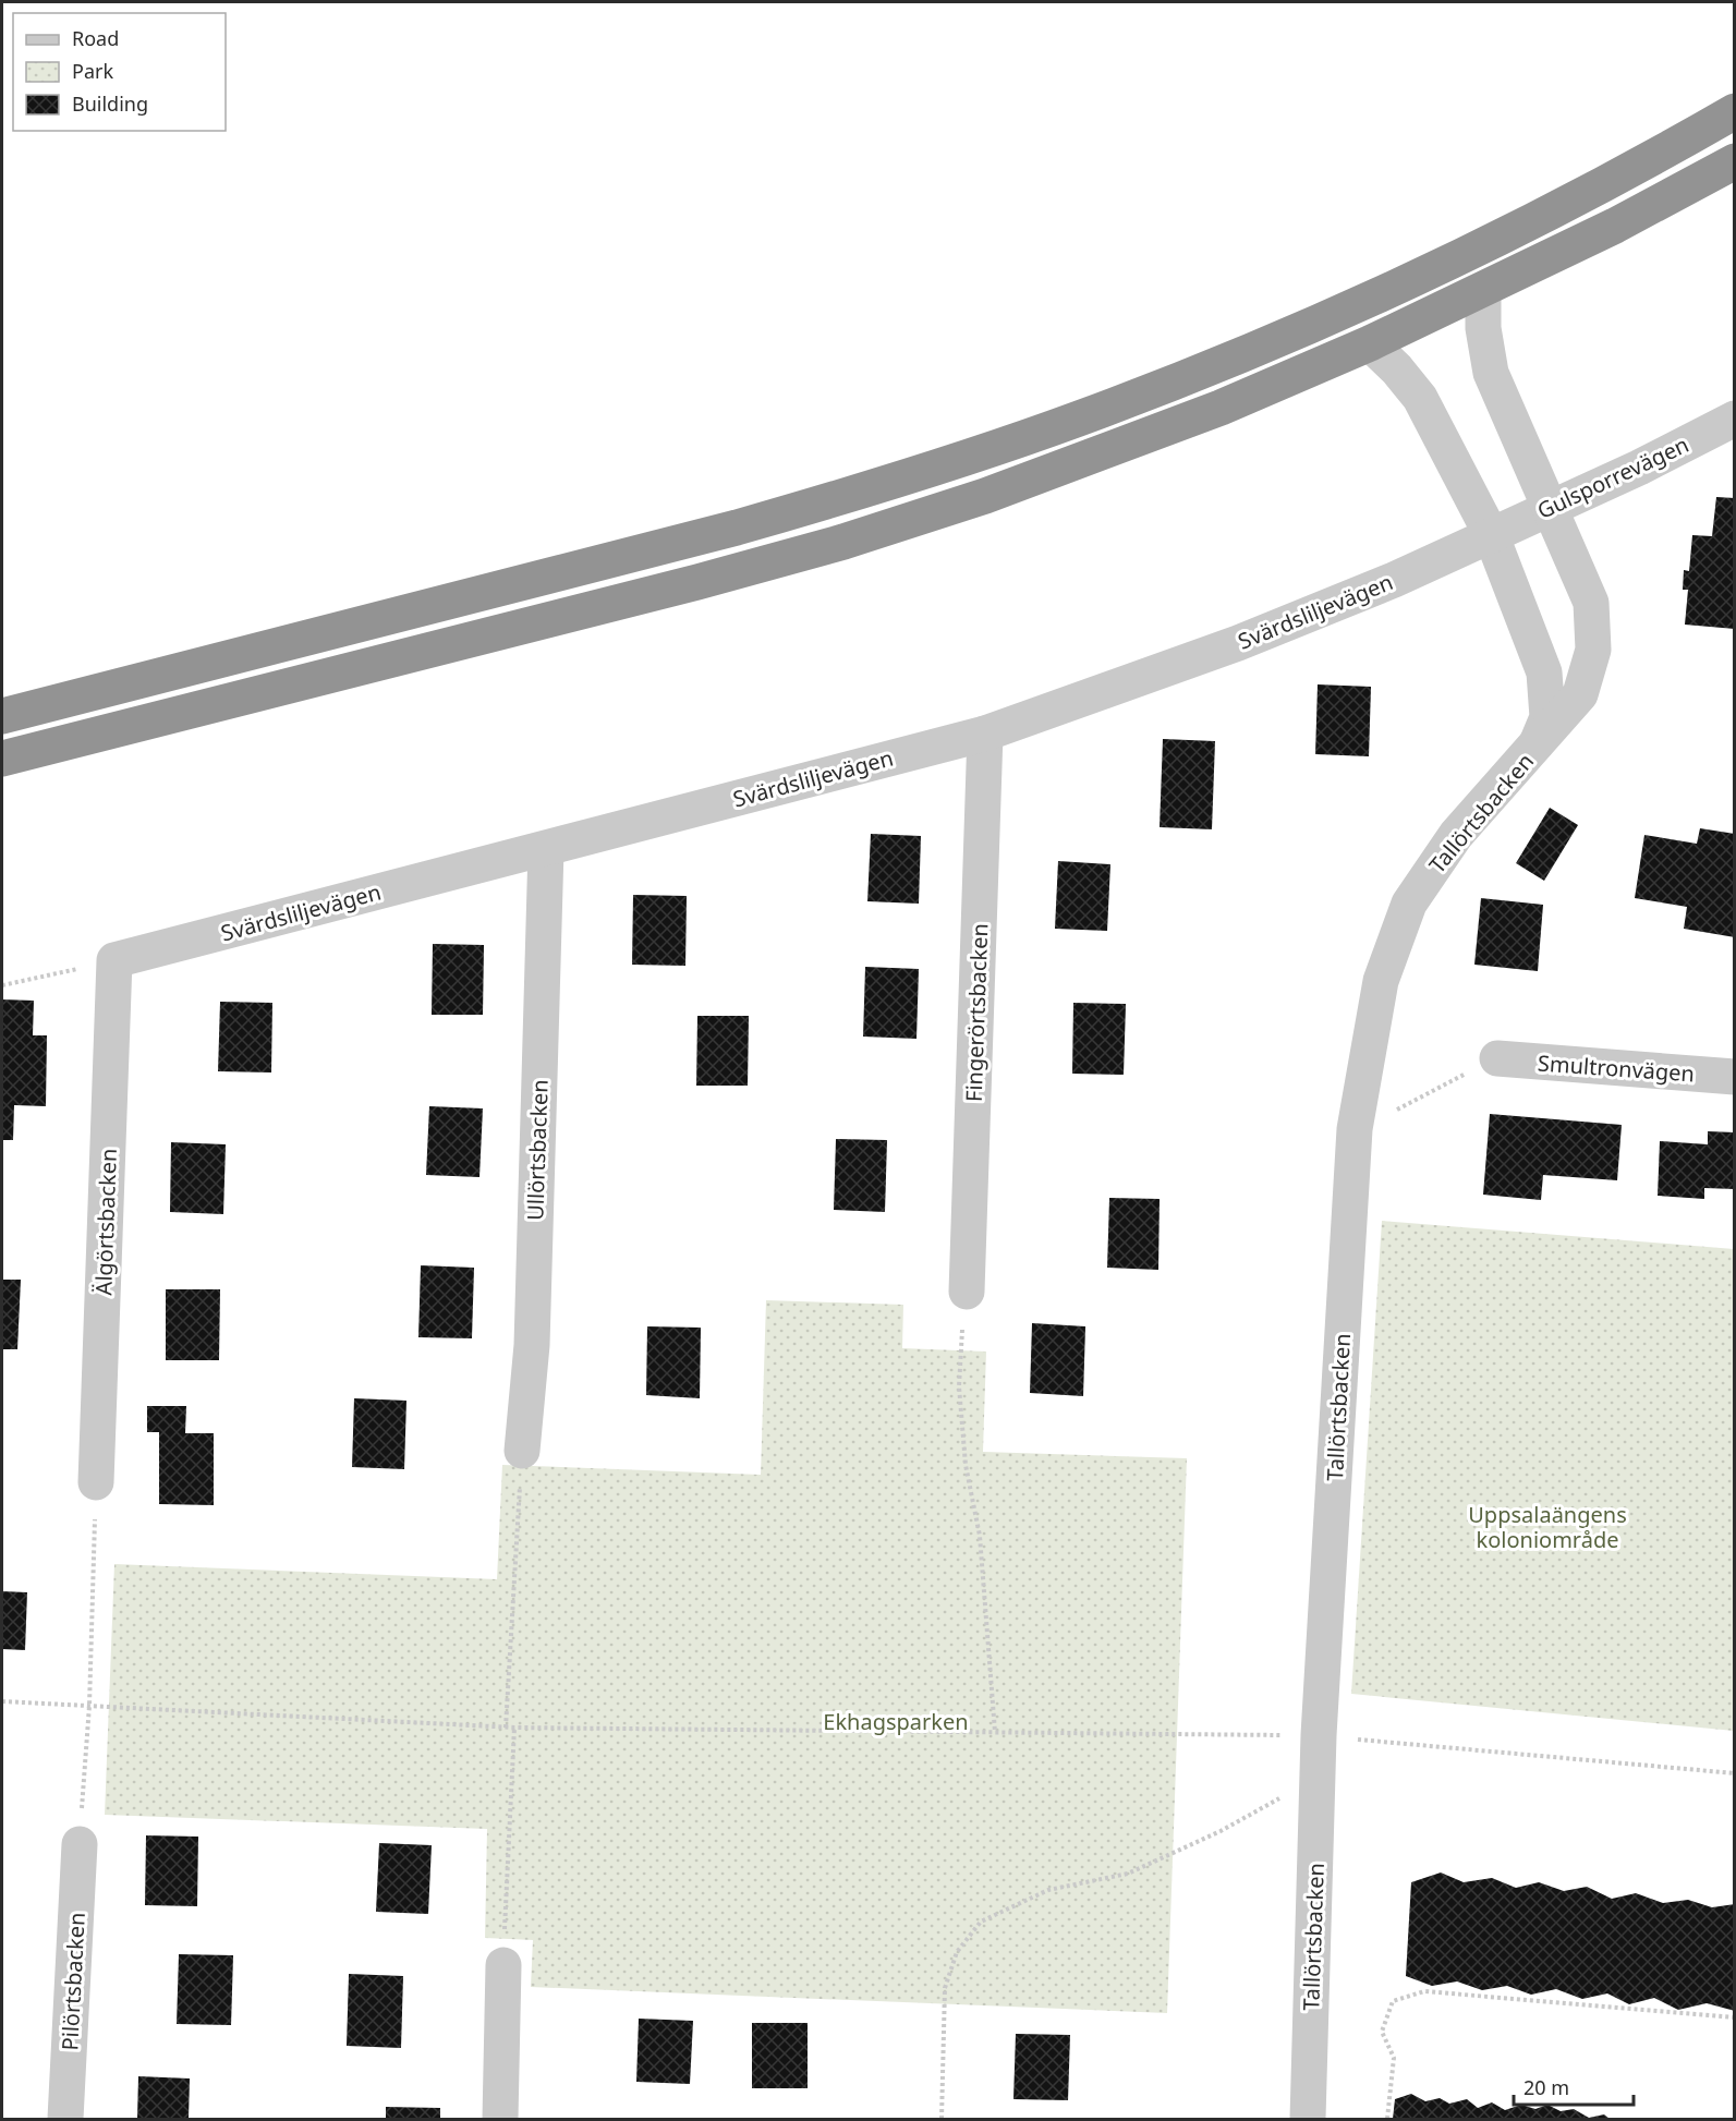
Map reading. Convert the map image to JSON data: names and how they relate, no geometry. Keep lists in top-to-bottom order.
{
  "streets": {
    "street": [
      "Gulsporrevägen",
      "Svärdsliljevägen",
      "Tallörtsbacken",
      "Fingerörtsbacken",
      "Smultronvägen",
      "Ullörtsbacken",
      "Älgörtsbacken",
      "Pilörtsbacken"
    ]
  },
  "crossings": [
    ["Gulsporrevägen", "Svärdsliljevägen"],
    ["Gulsporrevägen", "Tallörtsbacken"],
    ["Svärdsliljevägen", "Tallörtsbacken"],
    ["Svärdsliljevägen", "Fingerörtsbacken"],
    ["Svärdsliljevägen", "Ullörtsbacken"],
    ["Svärdsliljevägen", "Älgörtsbacken"]
  ],
  "parks": ["Uppsalaängens koloniområde", "Ekhagsparken"],
  "legend": ["Road", "Park", "Building"],
  "scale_bar": "20 m"
}
